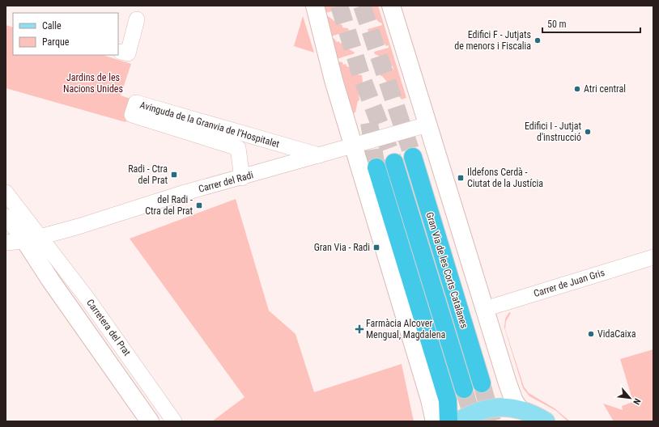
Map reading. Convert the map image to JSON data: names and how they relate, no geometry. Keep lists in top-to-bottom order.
{
  "streets": {
    "highway": ["Gran Via de les Corts Catalanes"],
    "main road": ["Carretera del Prat"],
    "street": ["Avinguda de la Granvia de l'Hospitalet", "Carrer del Radi", "Carrer de Juan Gris"]
  },
  "crossings": [
    ["Avinguda de la Granvia de l'Hospitalet", "Carrer del Radi"],
    ["Carrer del Radi", "Carretera del Prat"]
  ],
  "parks": ["Jardins de les Nacions Unides"],
  "places": {
    "other": [
      "Edifici F - Jutjats de menors i Fiscalia",
      "Atri central",
      "Edifici I - Jutjat d'instrucció",
      "VidaCaixa"
    ],
    "transit": [
      "Radi - Ctra del Prat",
      "Ildefons Cerdà - Ciutat de la Justícia",
      "del Radi - Ctra del Prat",
      "Gran Via - Radi"
    ],
    "health": ["Farmàcia Alcover Mengual, Magdalena"]
  },
  "legend": ["Calle", "Parque"],
  "scale_bar": "50 m",
  "north": "bottom right"
}
